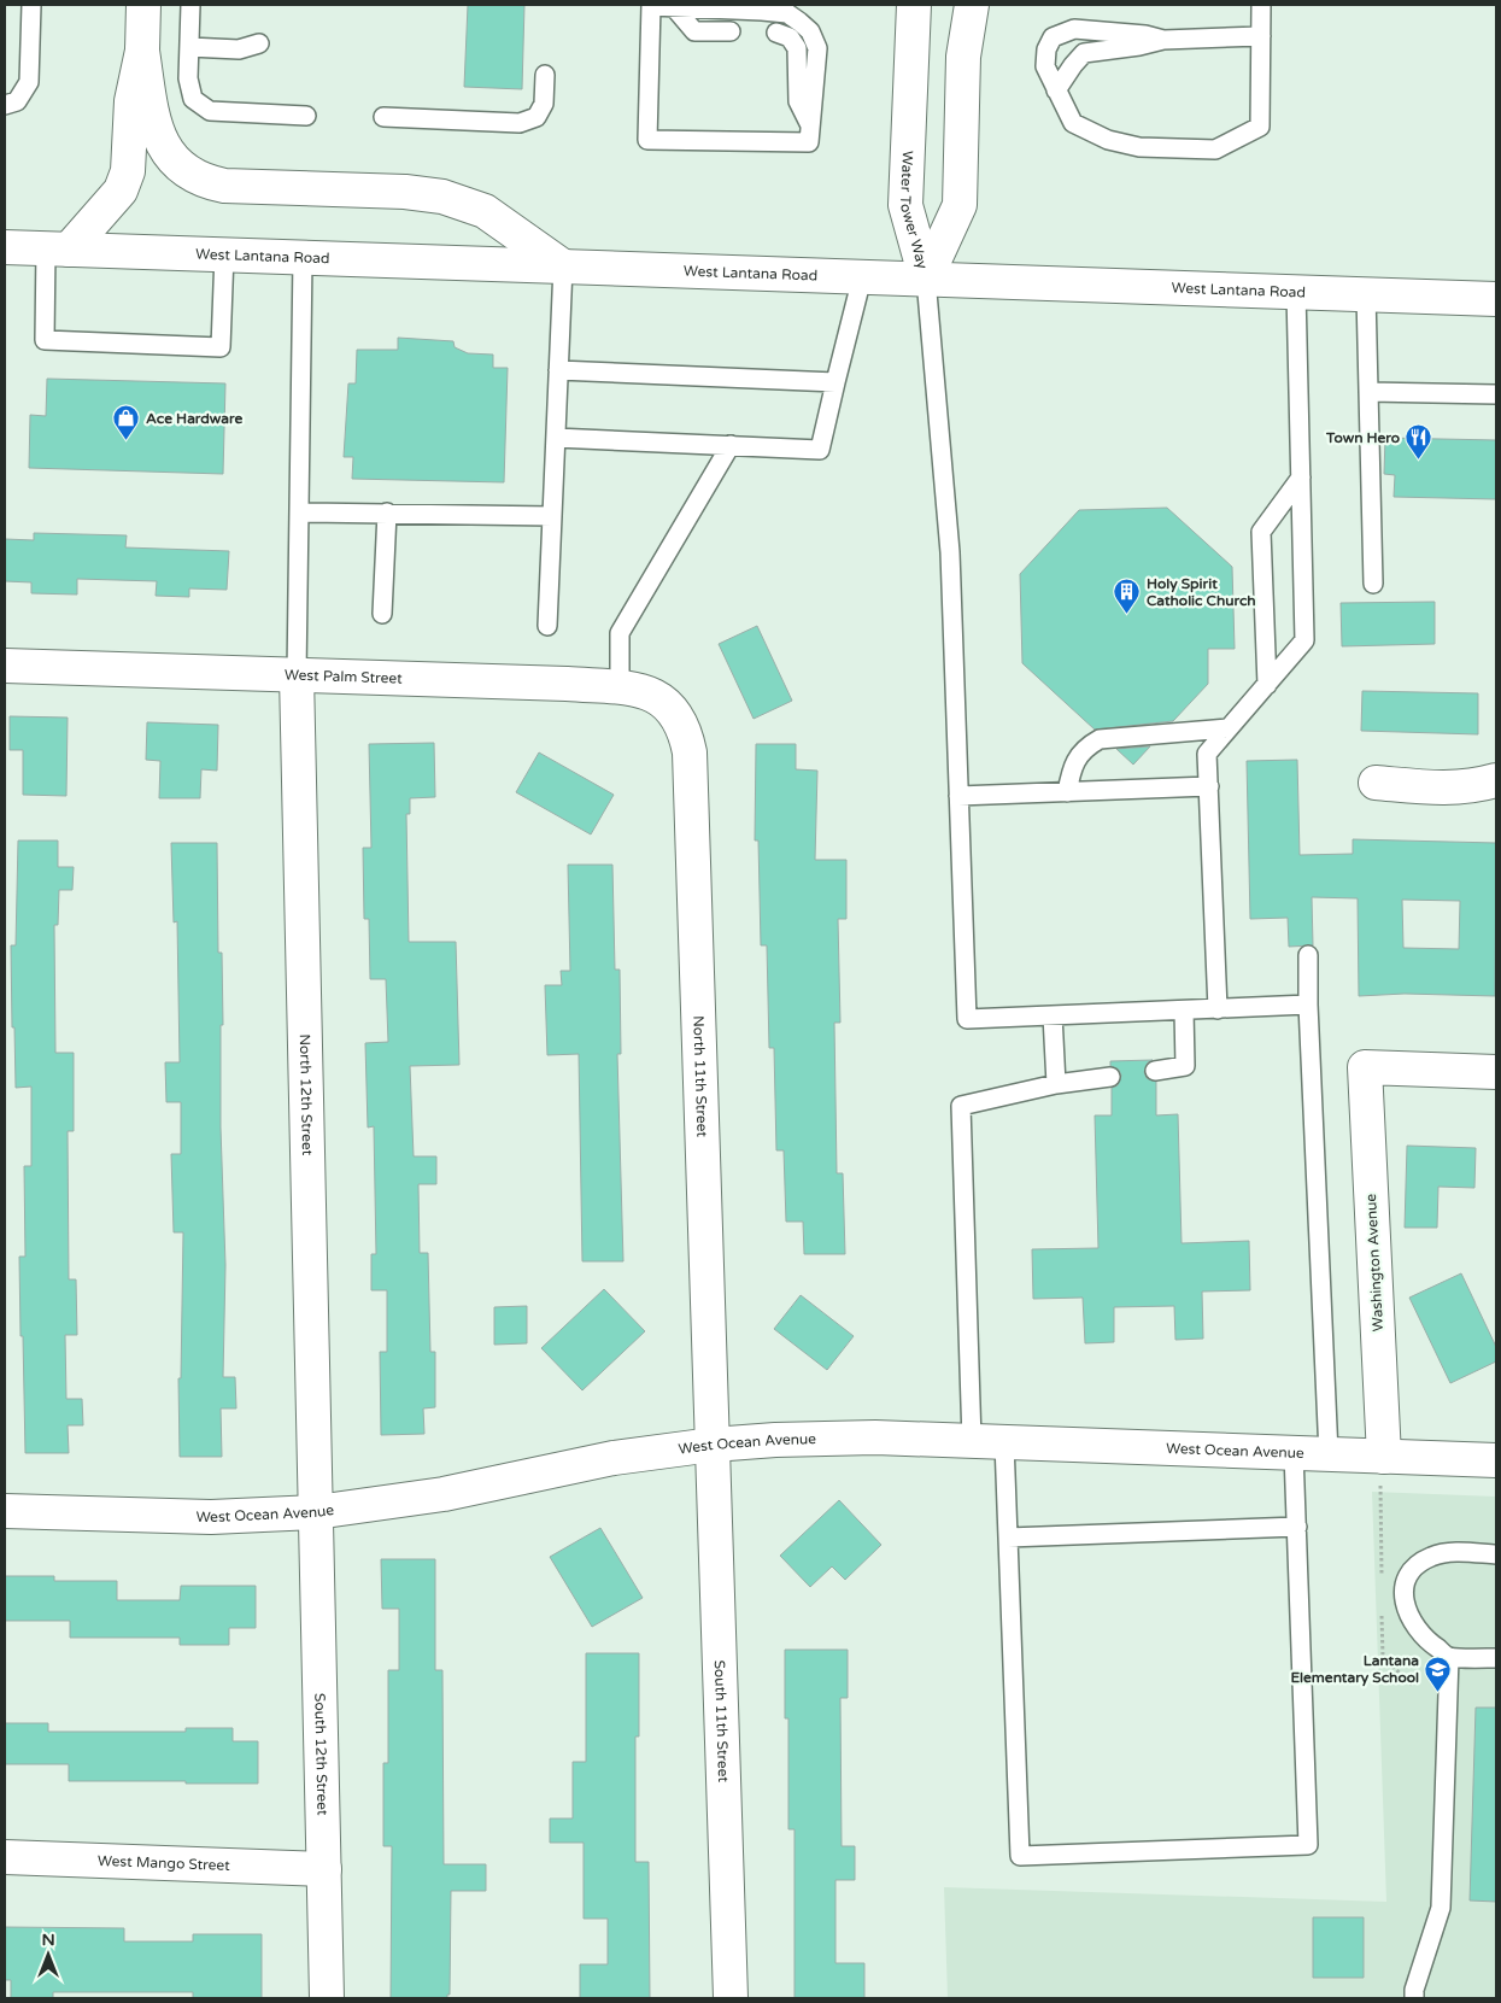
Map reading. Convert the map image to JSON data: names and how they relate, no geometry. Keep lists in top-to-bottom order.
{
  "streets": {
    "street": [
      "Water Tower Way",
      "West Lantana Road",
      "West Palm Street",
      "North 11th Street",
      "North 12th Street",
      "Washington Avenue",
      "West Ocean Avenue",
      "South 11th Street",
      "South 12th Street",
      "West Mango Street"
    ]
  },
  "crossings": [
    ["Water Tower Way", "West Lantana Road"],
    ["West Palm Street", "North 11th Street"],
    ["West Palm Street", "North 12th Street"],
    ["North 11th Street", "West Ocean Avenue"],
    ["North 11th Street", "South 11th Street"],
    ["North 12th Street", "West Ocean Avenue"],
    ["North 12th Street", "South 12th Street"],
    ["Washington Avenue", "West Ocean Avenue"],
    ["West Ocean Avenue", "South 11th Street"],
    ["West Ocean Avenue", "South 12th Street"],
    ["South 12th Street", "West Mango Street"]
  ],
  "places": {
    "shop": ["Ace Hardware"],
    "restaurant": ["Town Hero"],
    "building": ["Holy Spirit Catholic Church"],
    "school or university": ["Lantana Elementary School"]
  },
  "north": "top"
}
